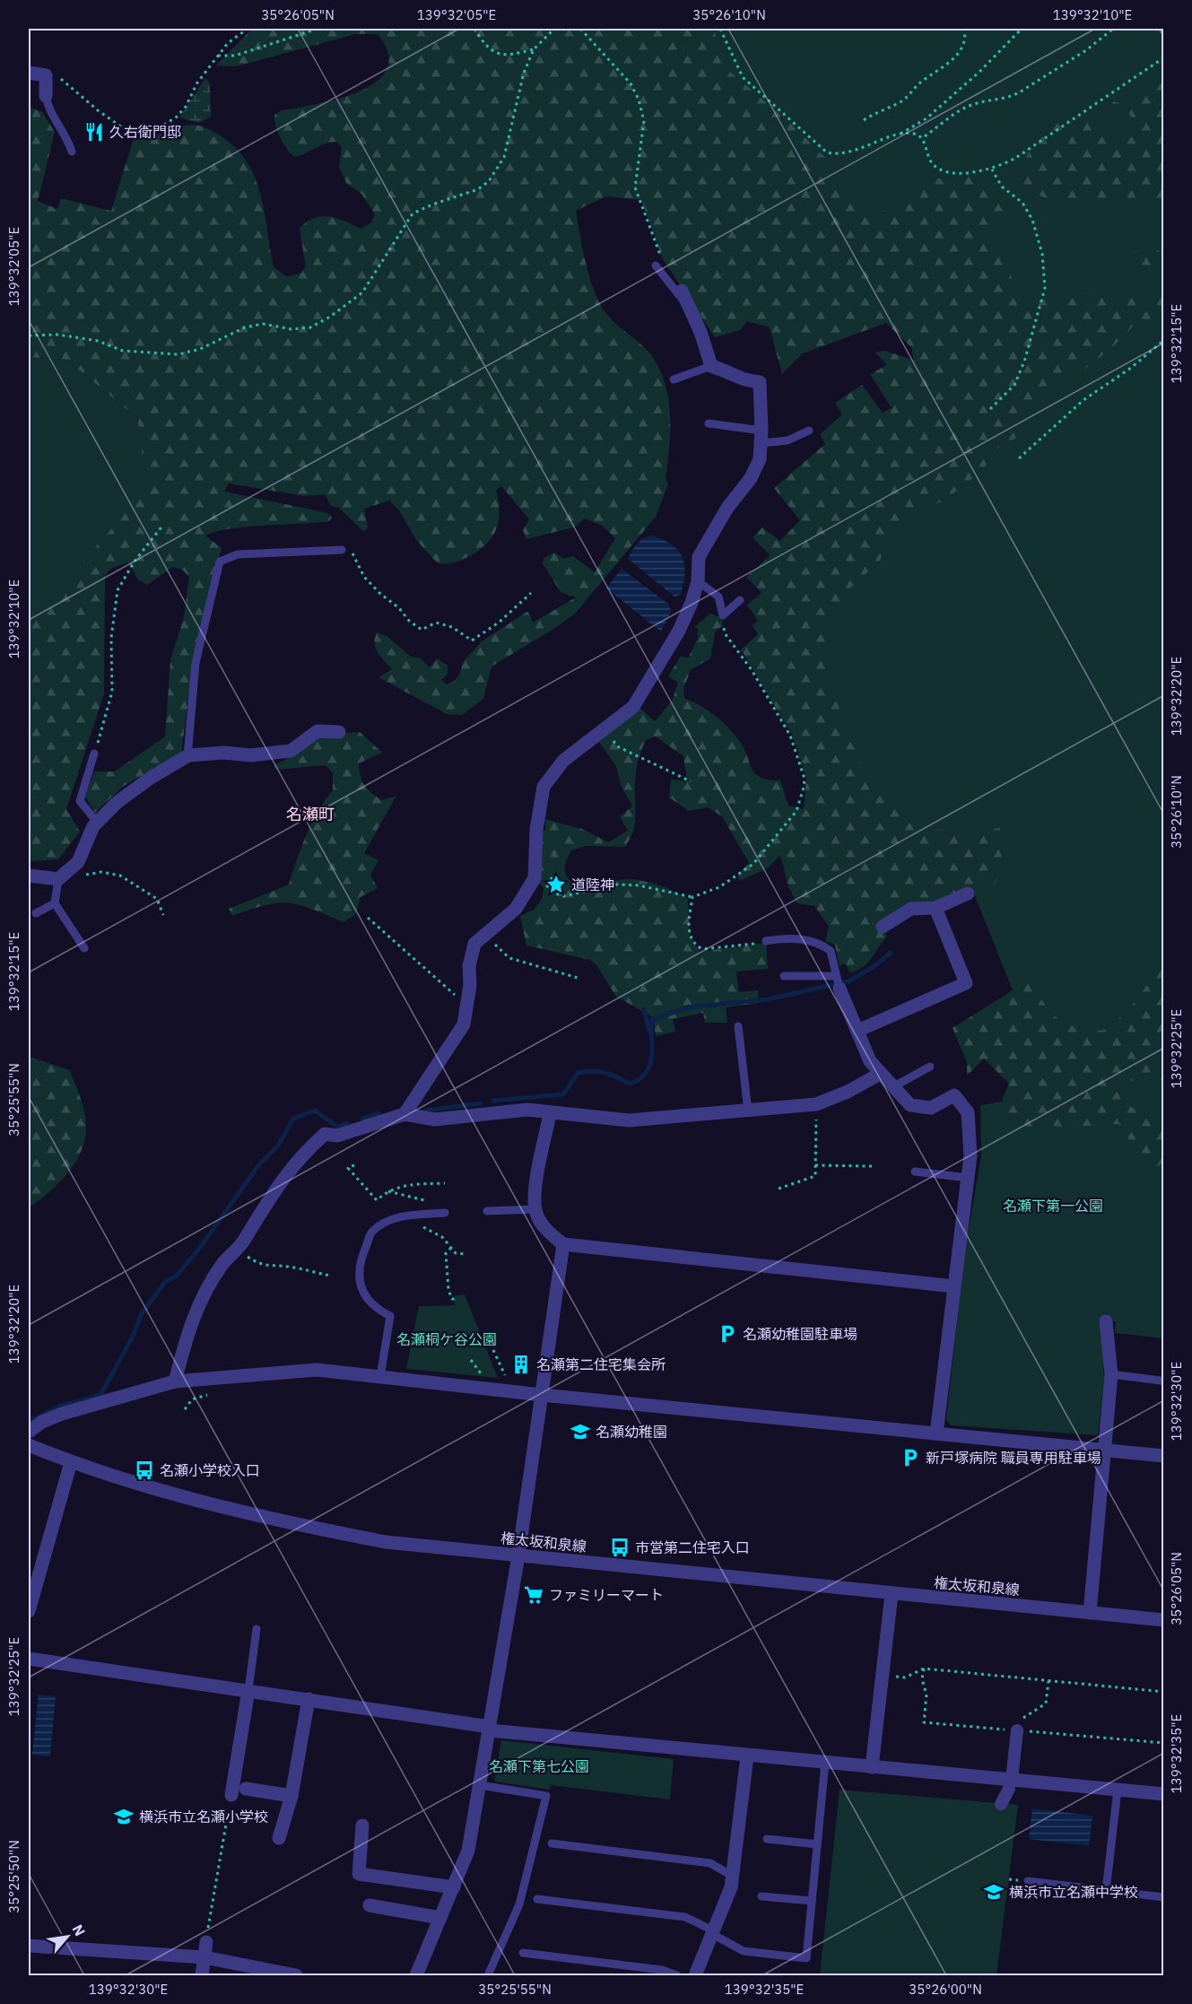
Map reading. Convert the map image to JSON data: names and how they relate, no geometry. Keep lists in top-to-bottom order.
{
  "streets": {
    "street": ["権太坂和泉線"]
  },
  "districts": ["名瀬町"],
  "parks": ["名瀬下第一公園", "名瀬桐ケ谷公園", "名瀬下第七公園"],
  "places": {
    "restaurant": ["久右衛門邸"],
    "place": ["道陸神"],
    "parking": ["名瀬幼稚園駐車場", "新戸塚病院 職員専用駐車場"],
    "building": ["名瀬第二住宅集会所"],
    "school or university": ["名瀬幼稚園", "横浜市立名瀬小学校", "横浜市立名瀬中学校"],
    "bus stop": ["名瀬小学校入口", "市営第二住宅入口"],
    "supermarket": ["ファミリーマート"]
  },
  "north": "top right",
  "coordinates": [
    "35°26'05\"N",
    "139°32'05\"E",
    "35°26'10\"N",
    "139°32'10\"E",
    "139°32'15\"E",
    "139°32'20\"E",
    "139°32'25\"E",
    "35°25'55\"N",
    "139°32'30\"E",
    "139°32'35\"E",
    "35°25'50\"N",
    "35°26'00\"N"
  ]
}
